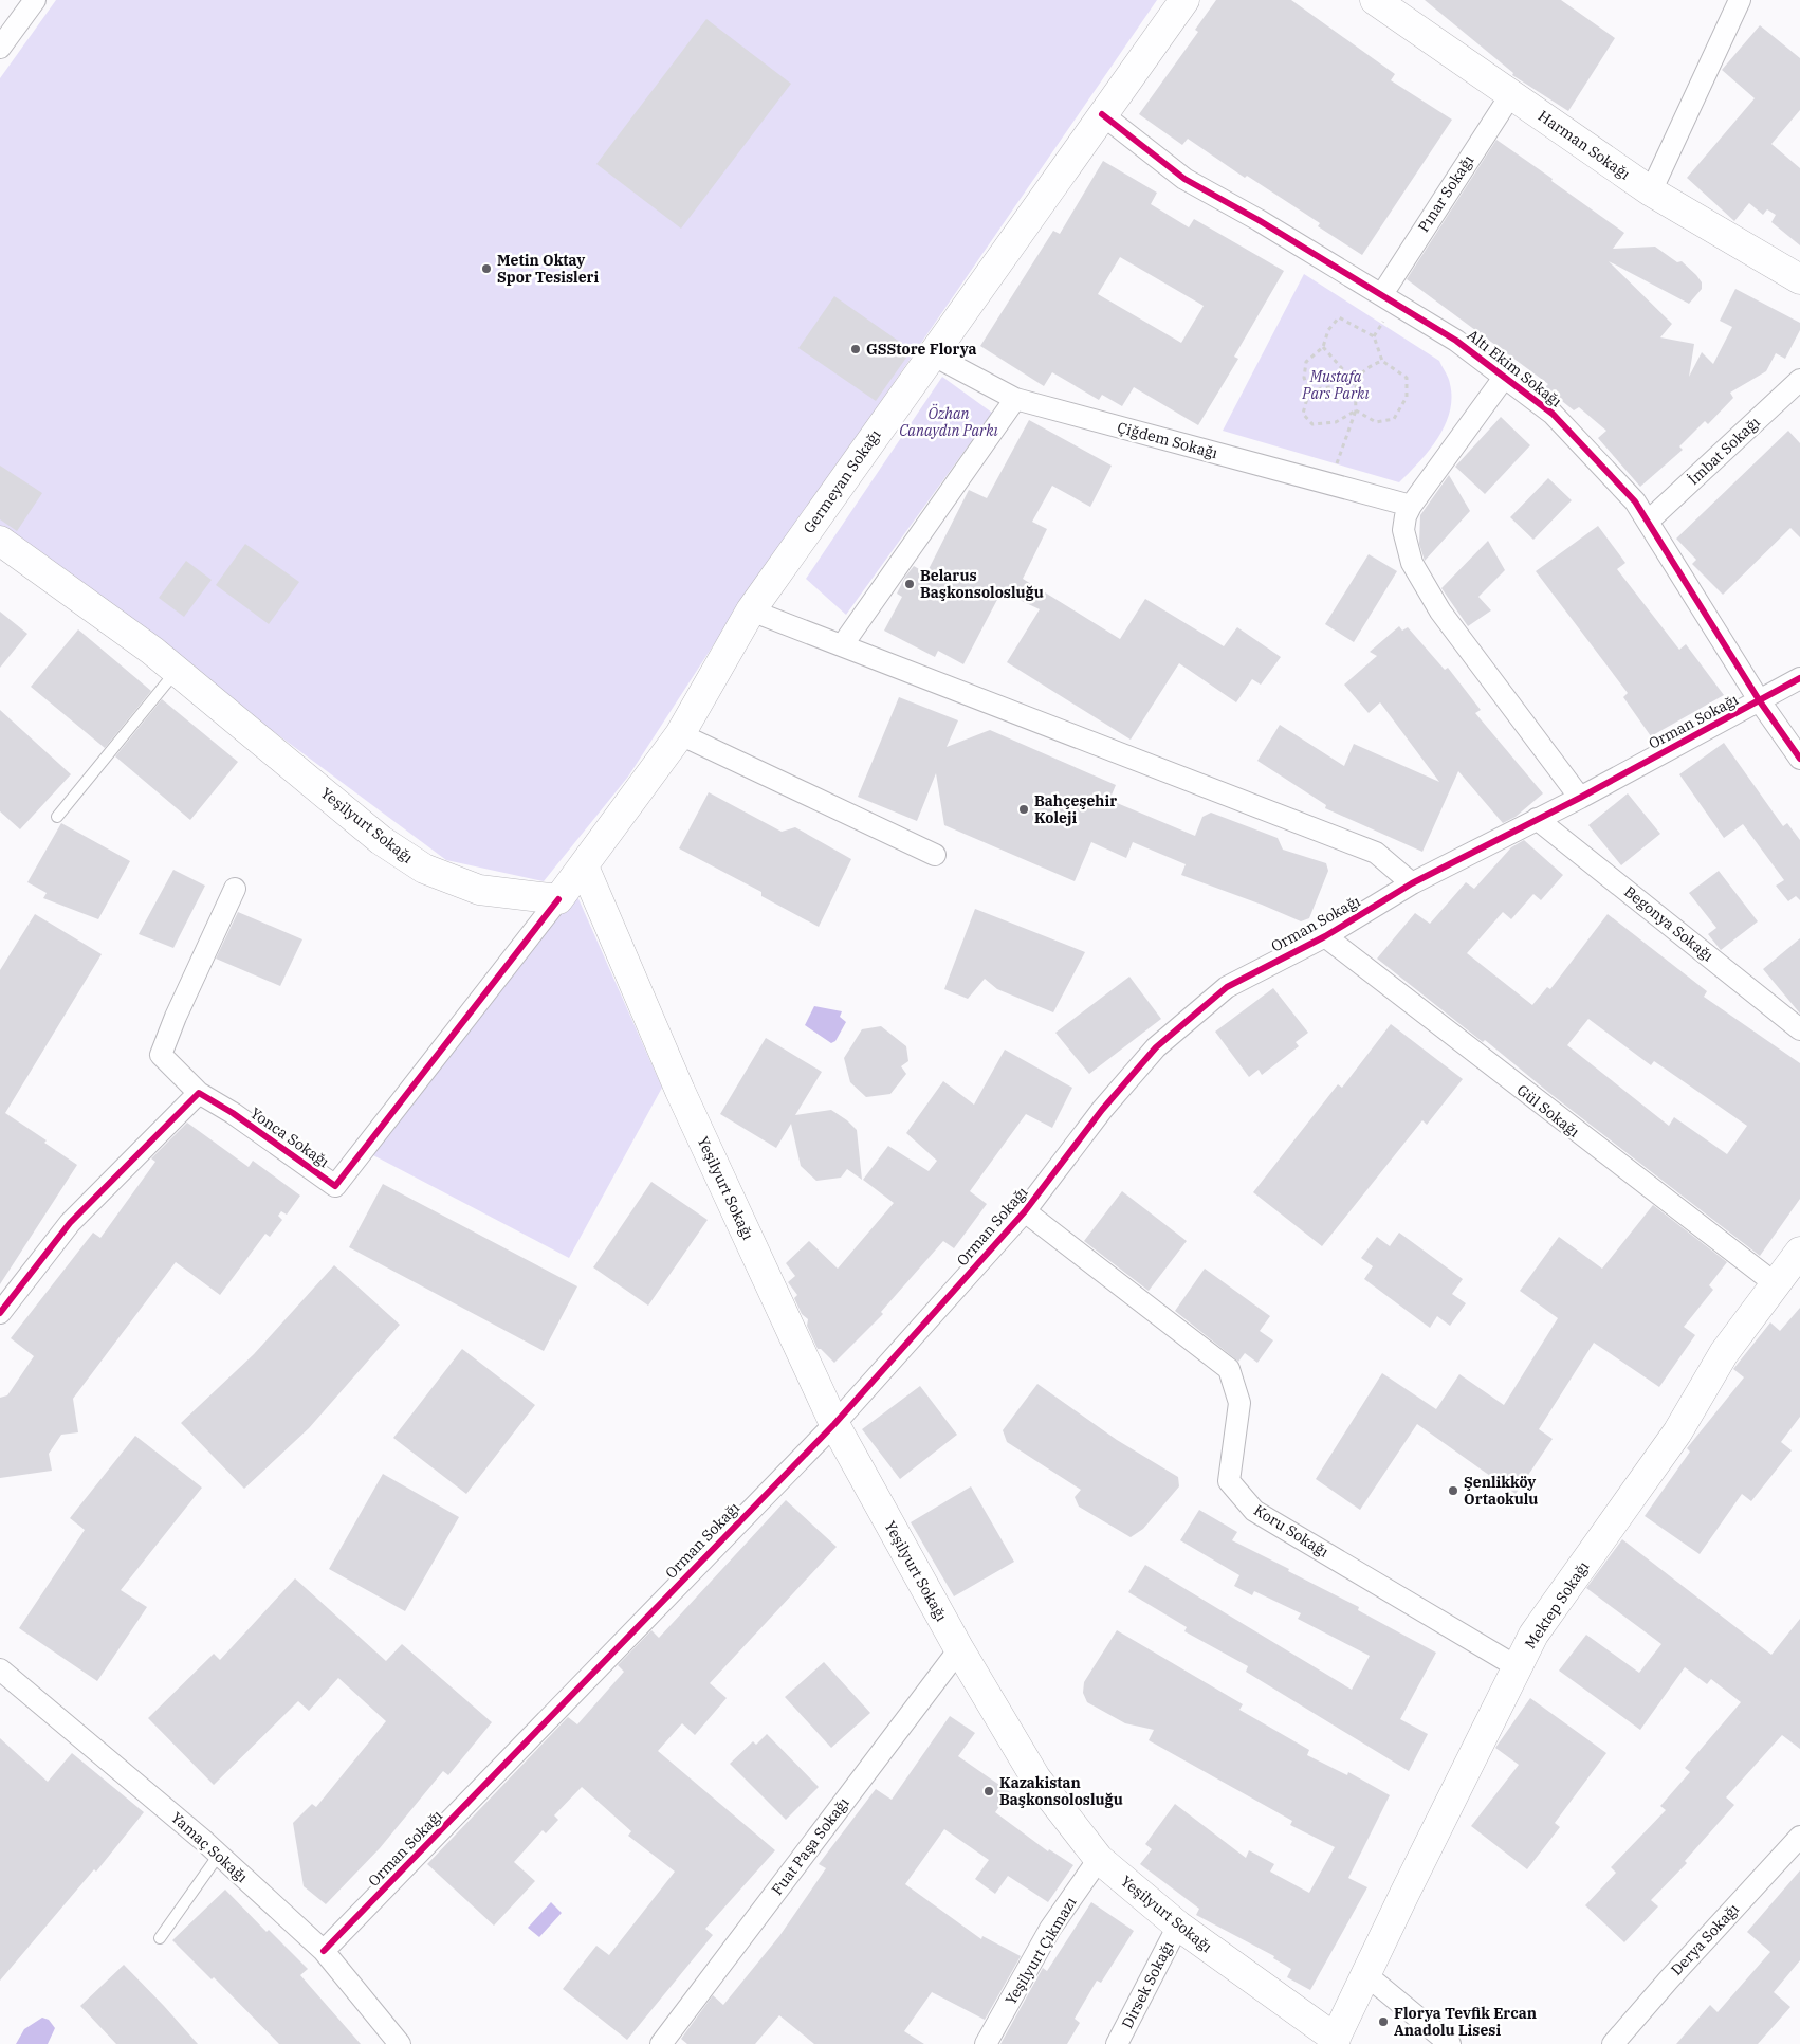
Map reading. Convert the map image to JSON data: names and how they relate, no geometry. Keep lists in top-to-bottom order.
{
  "streets": {
    "main road": [
      "Harman Sokağı",
      "Germeyan Sokağı",
      "Yeşilyurt Sokağı",
      "Mektep Sokağı"
    ],
    "street": [
      "Pınar Sokağı",
      "Altı Ekim Sokağı",
      "Çiğdem Sokağı",
      "İmbat Sokağı",
      "Orman Sokağı",
      "Begonya Sokağı",
      "Gül Sokağı",
      "Yonca Sokağı",
      "Koru Sokağı",
      "Fuat Paşa Sokağı",
      "Yamaç Sokağı",
      "Derya Sokağı",
      "Yeşilyurt Çıkmazı",
      "Dirsek Sokağı"
    ]
  },
  "crossings": [
    ["Harman Sokağı", "Pınar Sokağı"],
    ["Pınar Sokağı", "Altı Ekim Sokağı"],
    ["Altı Ekim Sokağı", "Çiğdem Sokağı"],
    ["Altı Ekim Sokağı", "İmbat Sokağı"],
    ["Altı Ekim Sokağı", "Germeyan Sokağı"],
    ["Altı Ekim Sokağı", "Orman Sokağı"],
    ["Çiğdem Sokağı", "Germeyan Sokağı"],
    ["Germeyan Sokağı", "Yeşilyurt Sokağı"],
    ["Orman Sokağı", "Yeşilyurt Sokağı"],
    ["Orman Sokağı", "Begonya Sokağı"],
    ["Orman Sokağı", "Gül Sokağı"],
    ["Orman Sokağı", "Koru Sokağı"],
    ["Orman Sokağı", "Yamaç Sokağı"],
    ["Yeşilyurt Sokağı", "Yonca Sokağı"],
    ["Yeşilyurt Sokağı", "Mektep Sokağı"],
    ["Yeşilyurt Sokağı", "Fuat Paşa Sokağı"],
    ["Yeşilyurt Sokağı", "Yeşilyurt Çıkmazı"],
    ["Yeşilyurt Sokağı", "Dirsek Sokağı"],
    ["Gül Sokağı", "Mektep Sokağı"],
    ["Koru Sokağı", "Mektep Sokağı"]
  ],
  "parks": ["Mustafa Pars Parkı", "Özhan Canaydın Parkı"],
  "places": [
    "Metin Oktay Spor Tesisleri",
    "GSStore Florya",
    "Belarus Başkonsolosluğu",
    "Bahçeşehir Koleji",
    "Şenlikköy Ortaokulu",
    "Kazakistan Başkonsolosluğu",
    "Florya Tevfik Ercan Anadolu Lisesi"
  ]
}
